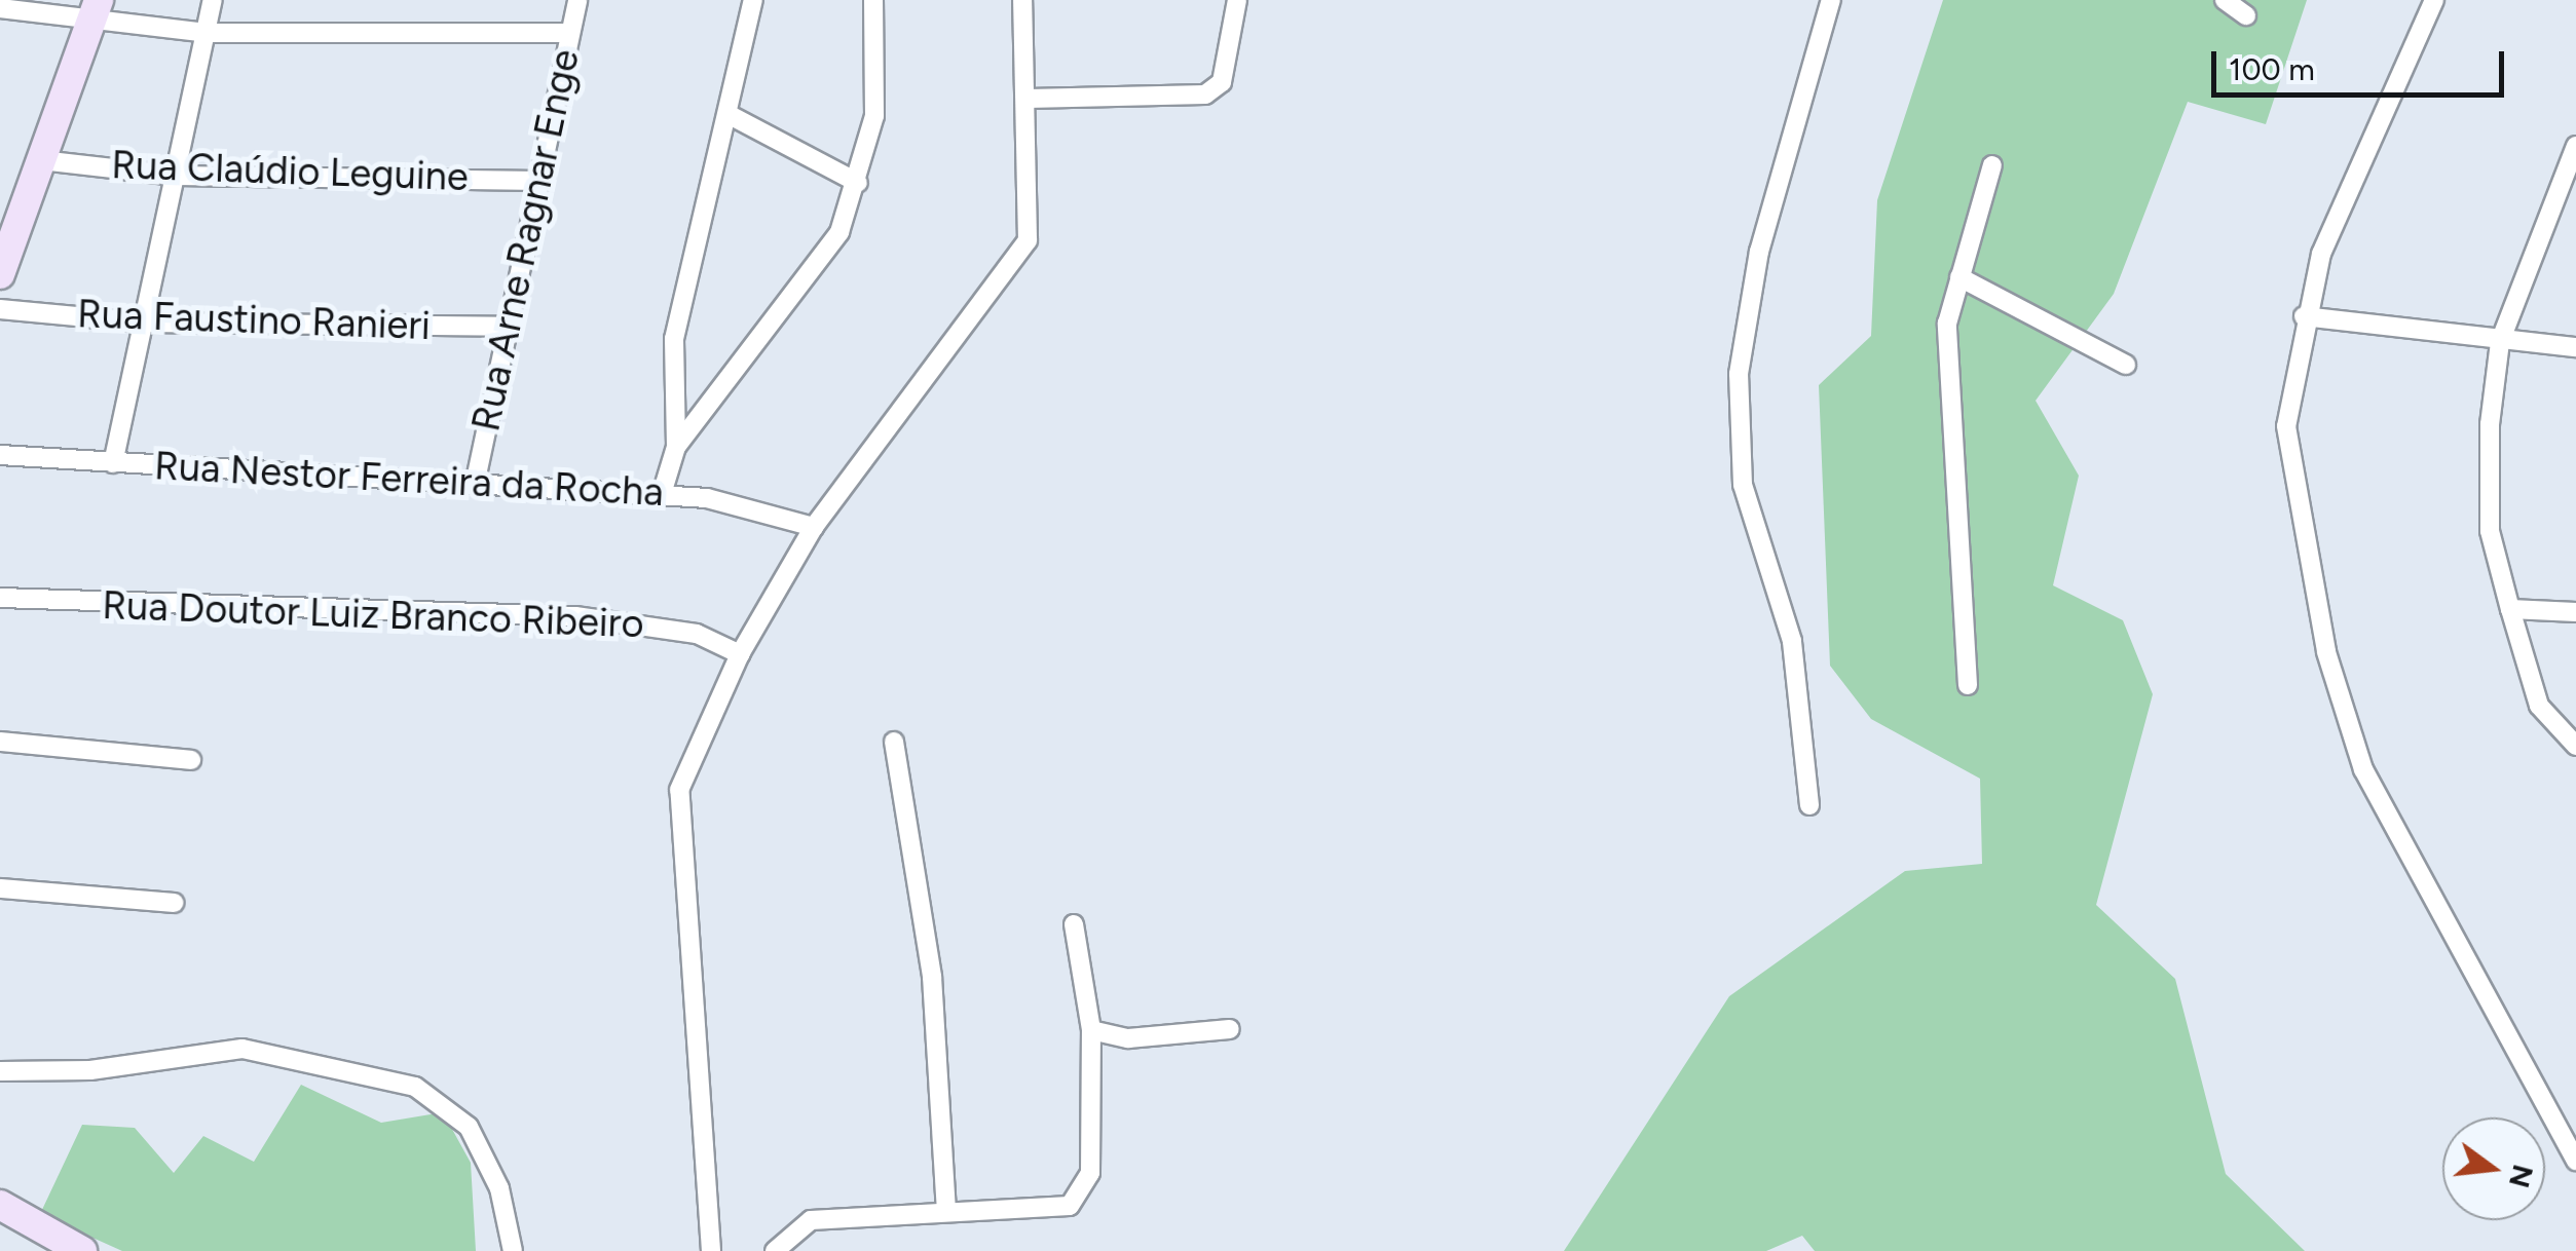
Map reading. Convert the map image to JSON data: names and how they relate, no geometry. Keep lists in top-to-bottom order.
{
  "streets": {
    "street": [
      "Rua Claúdio Leguine",
      "Rua Arne Ragnar Enge",
      "Rua Faustino Ranieri",
      "Rua Nestor Ferreira da Rocha",
      "Rua Doutor Luiz Branco Ribeiro"
    ]
  },
  "crossings": [
    ["Rua Claúdio Leguine", "Rua Arne Ragnar Enge"],
    ["Rua Arne Ragnar Enge", "Rua Faustino Ranieri"],
    ["Rua Arne Ragnar Enge", "Rua Nestor Ferreira da Rocha"]
  ],
  "scale_bar": "100 m",
  "north": "right"
}
